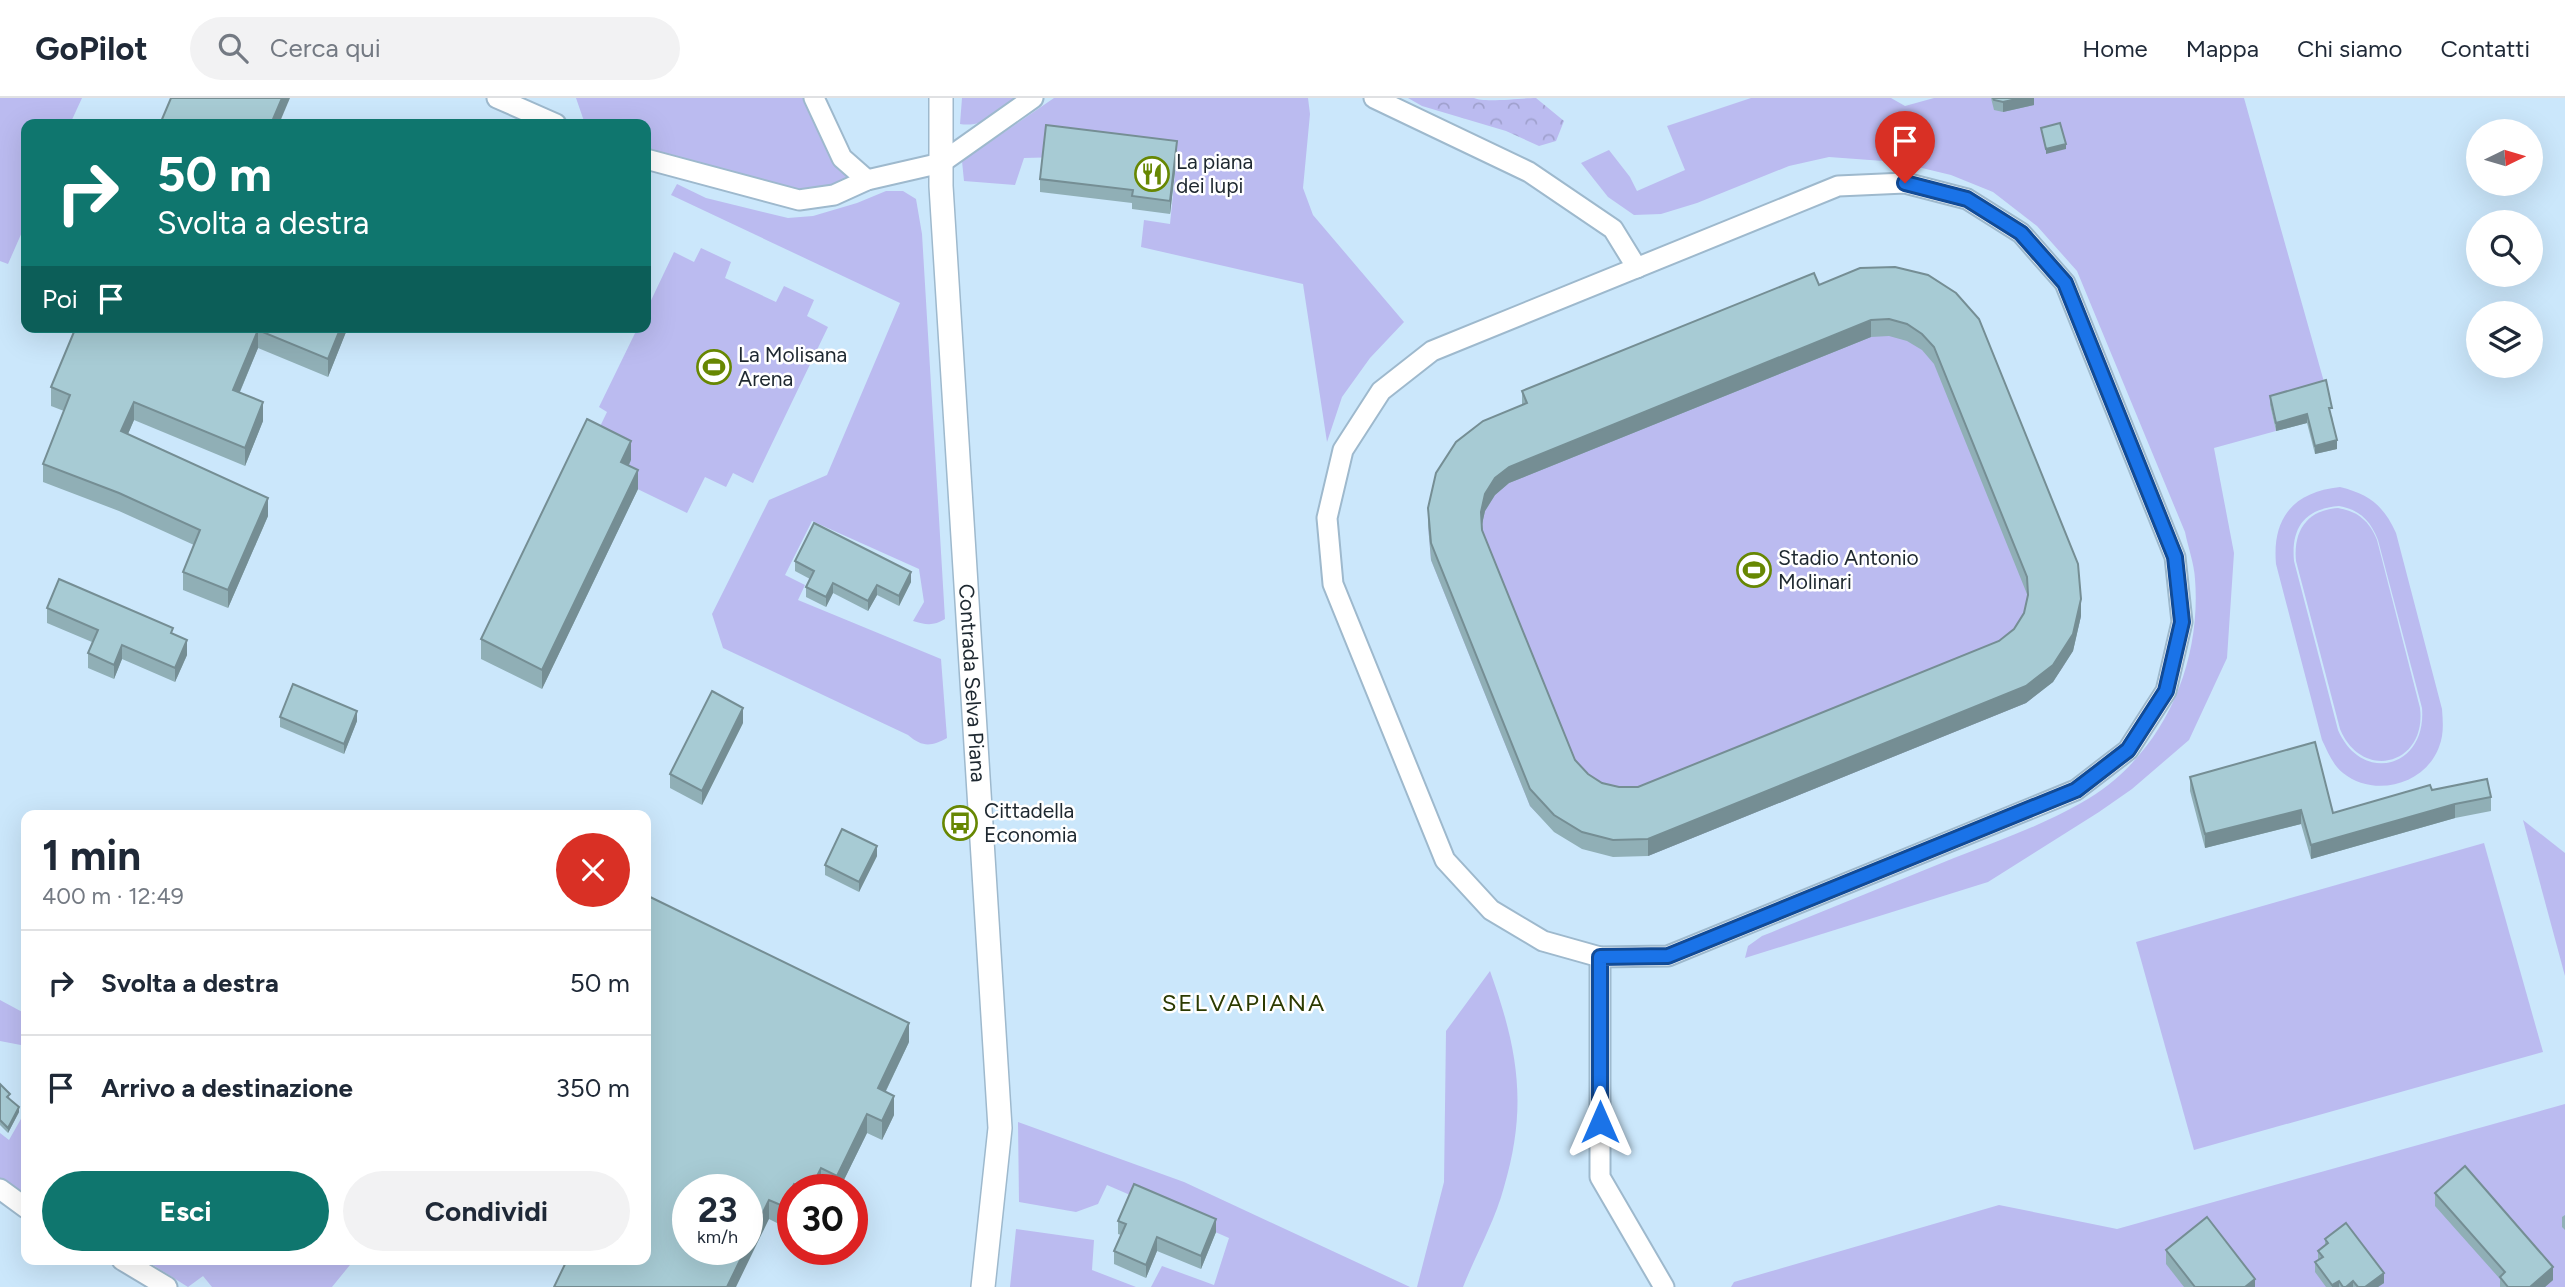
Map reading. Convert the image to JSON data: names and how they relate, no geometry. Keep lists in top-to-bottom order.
{
  "streets": {
    "street": ["Contrada Selva Piana"]
  },
  "districts": ["SELVAPIANA"],
  "places": {
    "restaurant": ["La piana dei lupi"],
    "sports": ["La Molisana Arena", "Stadio Antonio Molinari"],
    "bus stop": ["Cittadella Economia"]
  },
  "north": "right",
  "page": {
    "header": "GoPilot",
    "search": "Cerca qui",
    "nav": [
      "Home",
      "Mappa",
      "Chi siamo",
      "Contatti"
    ],
    "turn": ["50 m", "Svolta a destra"],
    "then": "Poi",
    "heading": ["1 min", "400 m · 12:49"],
    "list": [
      {
        "name": "Svolta a destra",
        "value": "50 m"
      },
      {
        "name": "Arrivo a destinazione",
        "value": "350 m"
      }
    ],
    "buttons": ["Esci", "Condividi"],
    "speed": "23 km/h",
    "limit": "30"
  }
}
